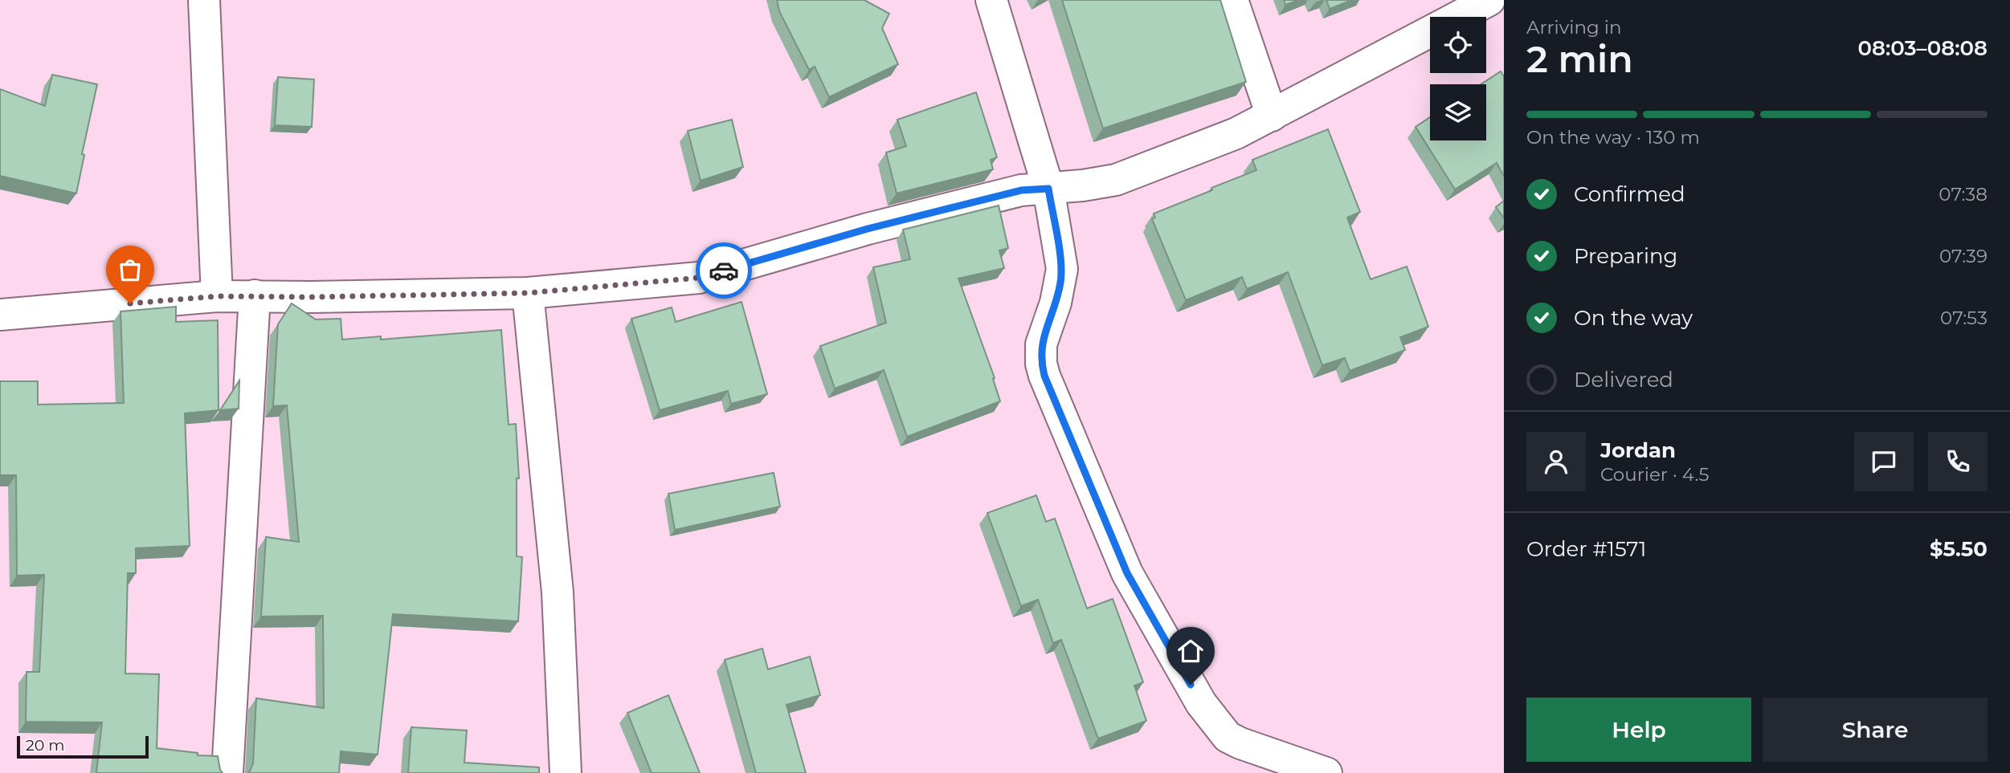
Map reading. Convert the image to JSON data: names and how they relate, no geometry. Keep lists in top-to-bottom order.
{
  "scale_bar": "20 m",
  "page": {
    "heading": ["2 min", "Arriving in", "08:03–08:08"],
    "panel": [
      "Jordan",
      "Courier · 4.5",
      "Order #1571",
      "$5.50"
    ],
    "bar": "On the way · 130 m",
    "list": [
      ["Confirmed", "07:38"],
      ["Preparing", "07:39"],
      ["On the way", "07:53"],
      "Delivered"
    ],
    "buttons": ["Help", "Share"],
    "scale": "20 m"
  }
}
